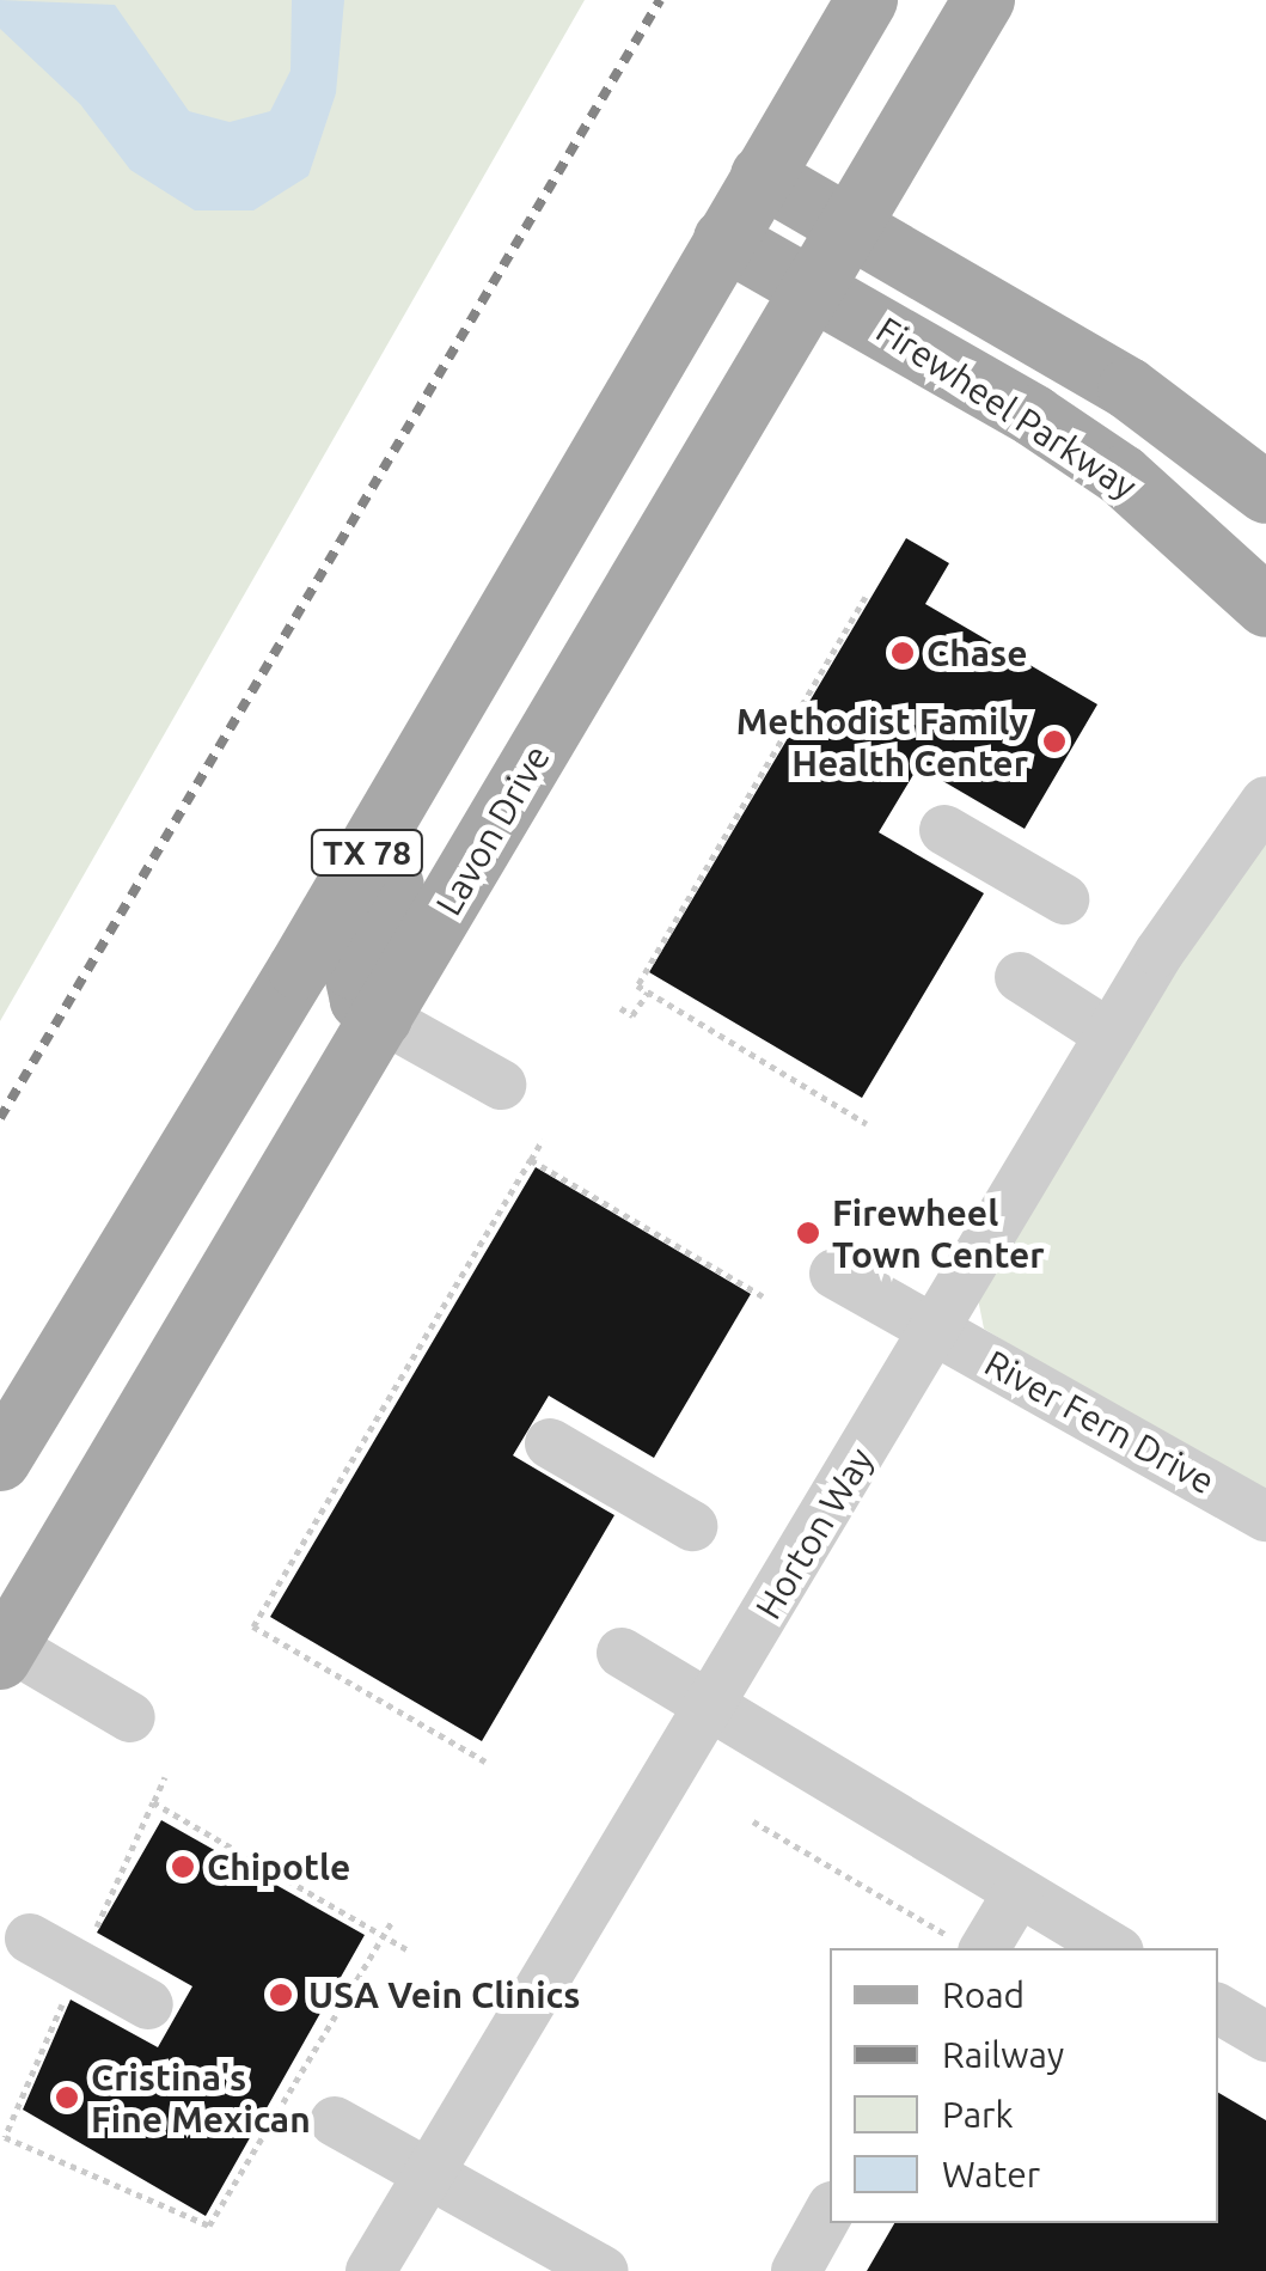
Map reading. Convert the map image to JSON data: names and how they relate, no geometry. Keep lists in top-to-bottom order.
{
  "streets": {
    "main road": ["Firewheel Parkway", "Lavon Drive", "TX 78"],
    "street": ["River Fern Drive", "Horton Way"]
  },
  "crossings": [
    ["Firewheel Parkway", "Lavon Drive"],
    ["Firewheel Parkway", "TX 78"],
    ["River Fern Drive", "Horton Way"]
  ],
  "places": [
    "Chase",
    "Methodist Family Health Center",
    "Firewheel Town Center",
    "Chipotle",
    "USA Vein Clinics",
    "Cristina's Fine Mexican"
  ],
  "legend": [
    "Road",
    "Railway",
    "Park",
    "Water"
  ]
}
